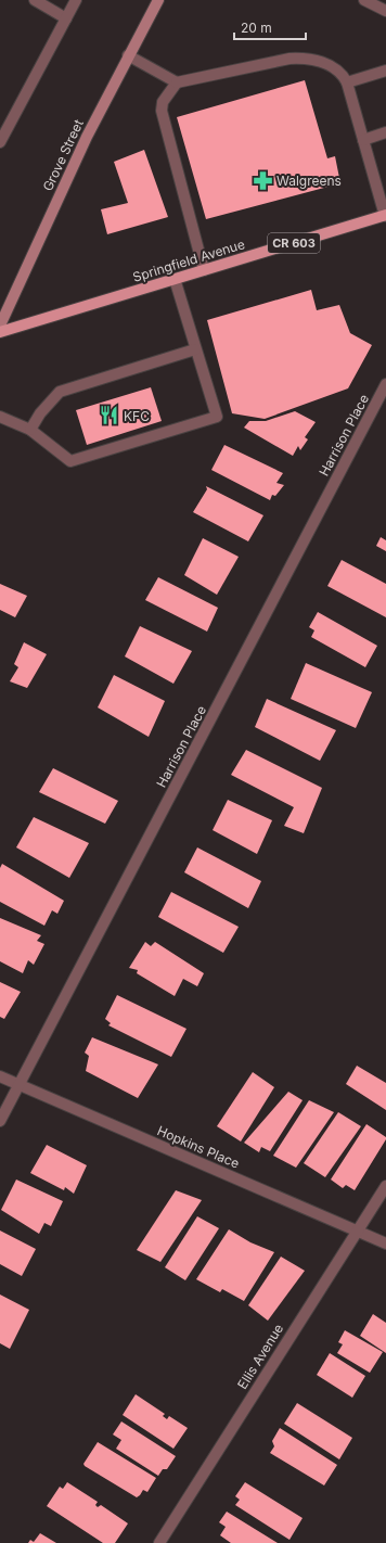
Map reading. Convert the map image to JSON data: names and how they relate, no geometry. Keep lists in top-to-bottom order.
{
  "streets": {
    "main road": ["Grove Street", "CR 603", "Springfield Avenue"],
    "street": ["Harrison Place", "Hopkins Place", "Ellis Avenue"]
  },
  "crossings": [
    ["Harrison Place", "Hopkins Place"],
    ["Hopkins Place", "Ellis Avenue"]
  ],
  "places": {
    "pharmacy": ["Walgreens"],
    "restaurant": ["KFC"]
  },
  "scale_bar": "20 m"
}
